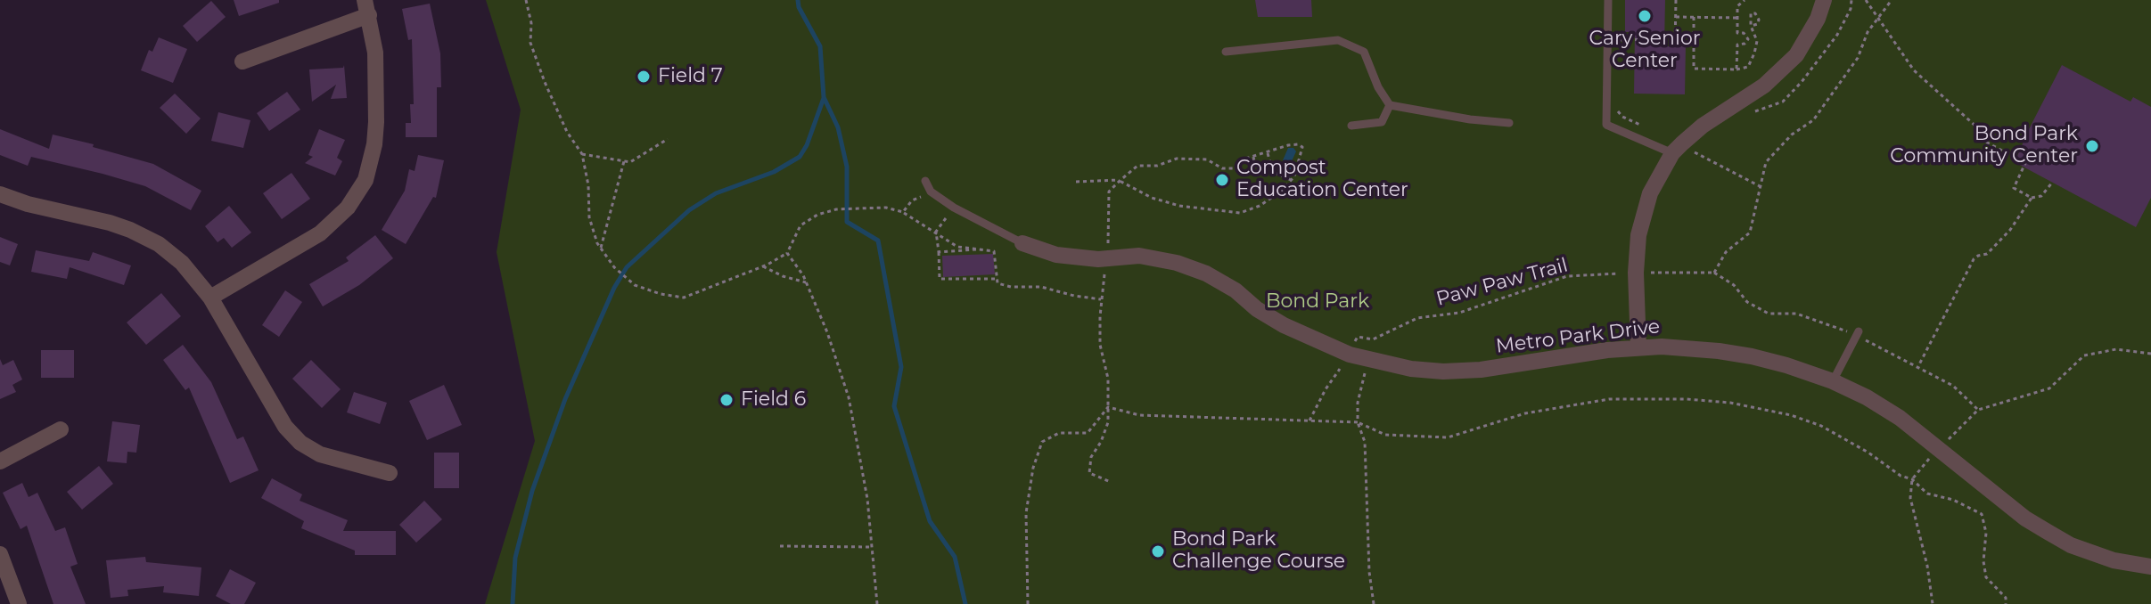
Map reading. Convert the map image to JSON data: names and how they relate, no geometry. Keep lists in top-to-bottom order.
{
  "streets": {
    "street": ["Metro Park Drive"],
    "path": ["Paw Paw Trail"]
  },
  "crossings": [
    ["Paw Paw Trail", "Metro Park Drive"]
  ],
  "parks": ["Bond Park"],
  "places": [
    "Cary Senior Center",
    "Field 7",
    "Bond Park Community Center",
    "Compost Education Center",
    "Field 6",
    "Bond Park Challenge Course"
  ]
}
